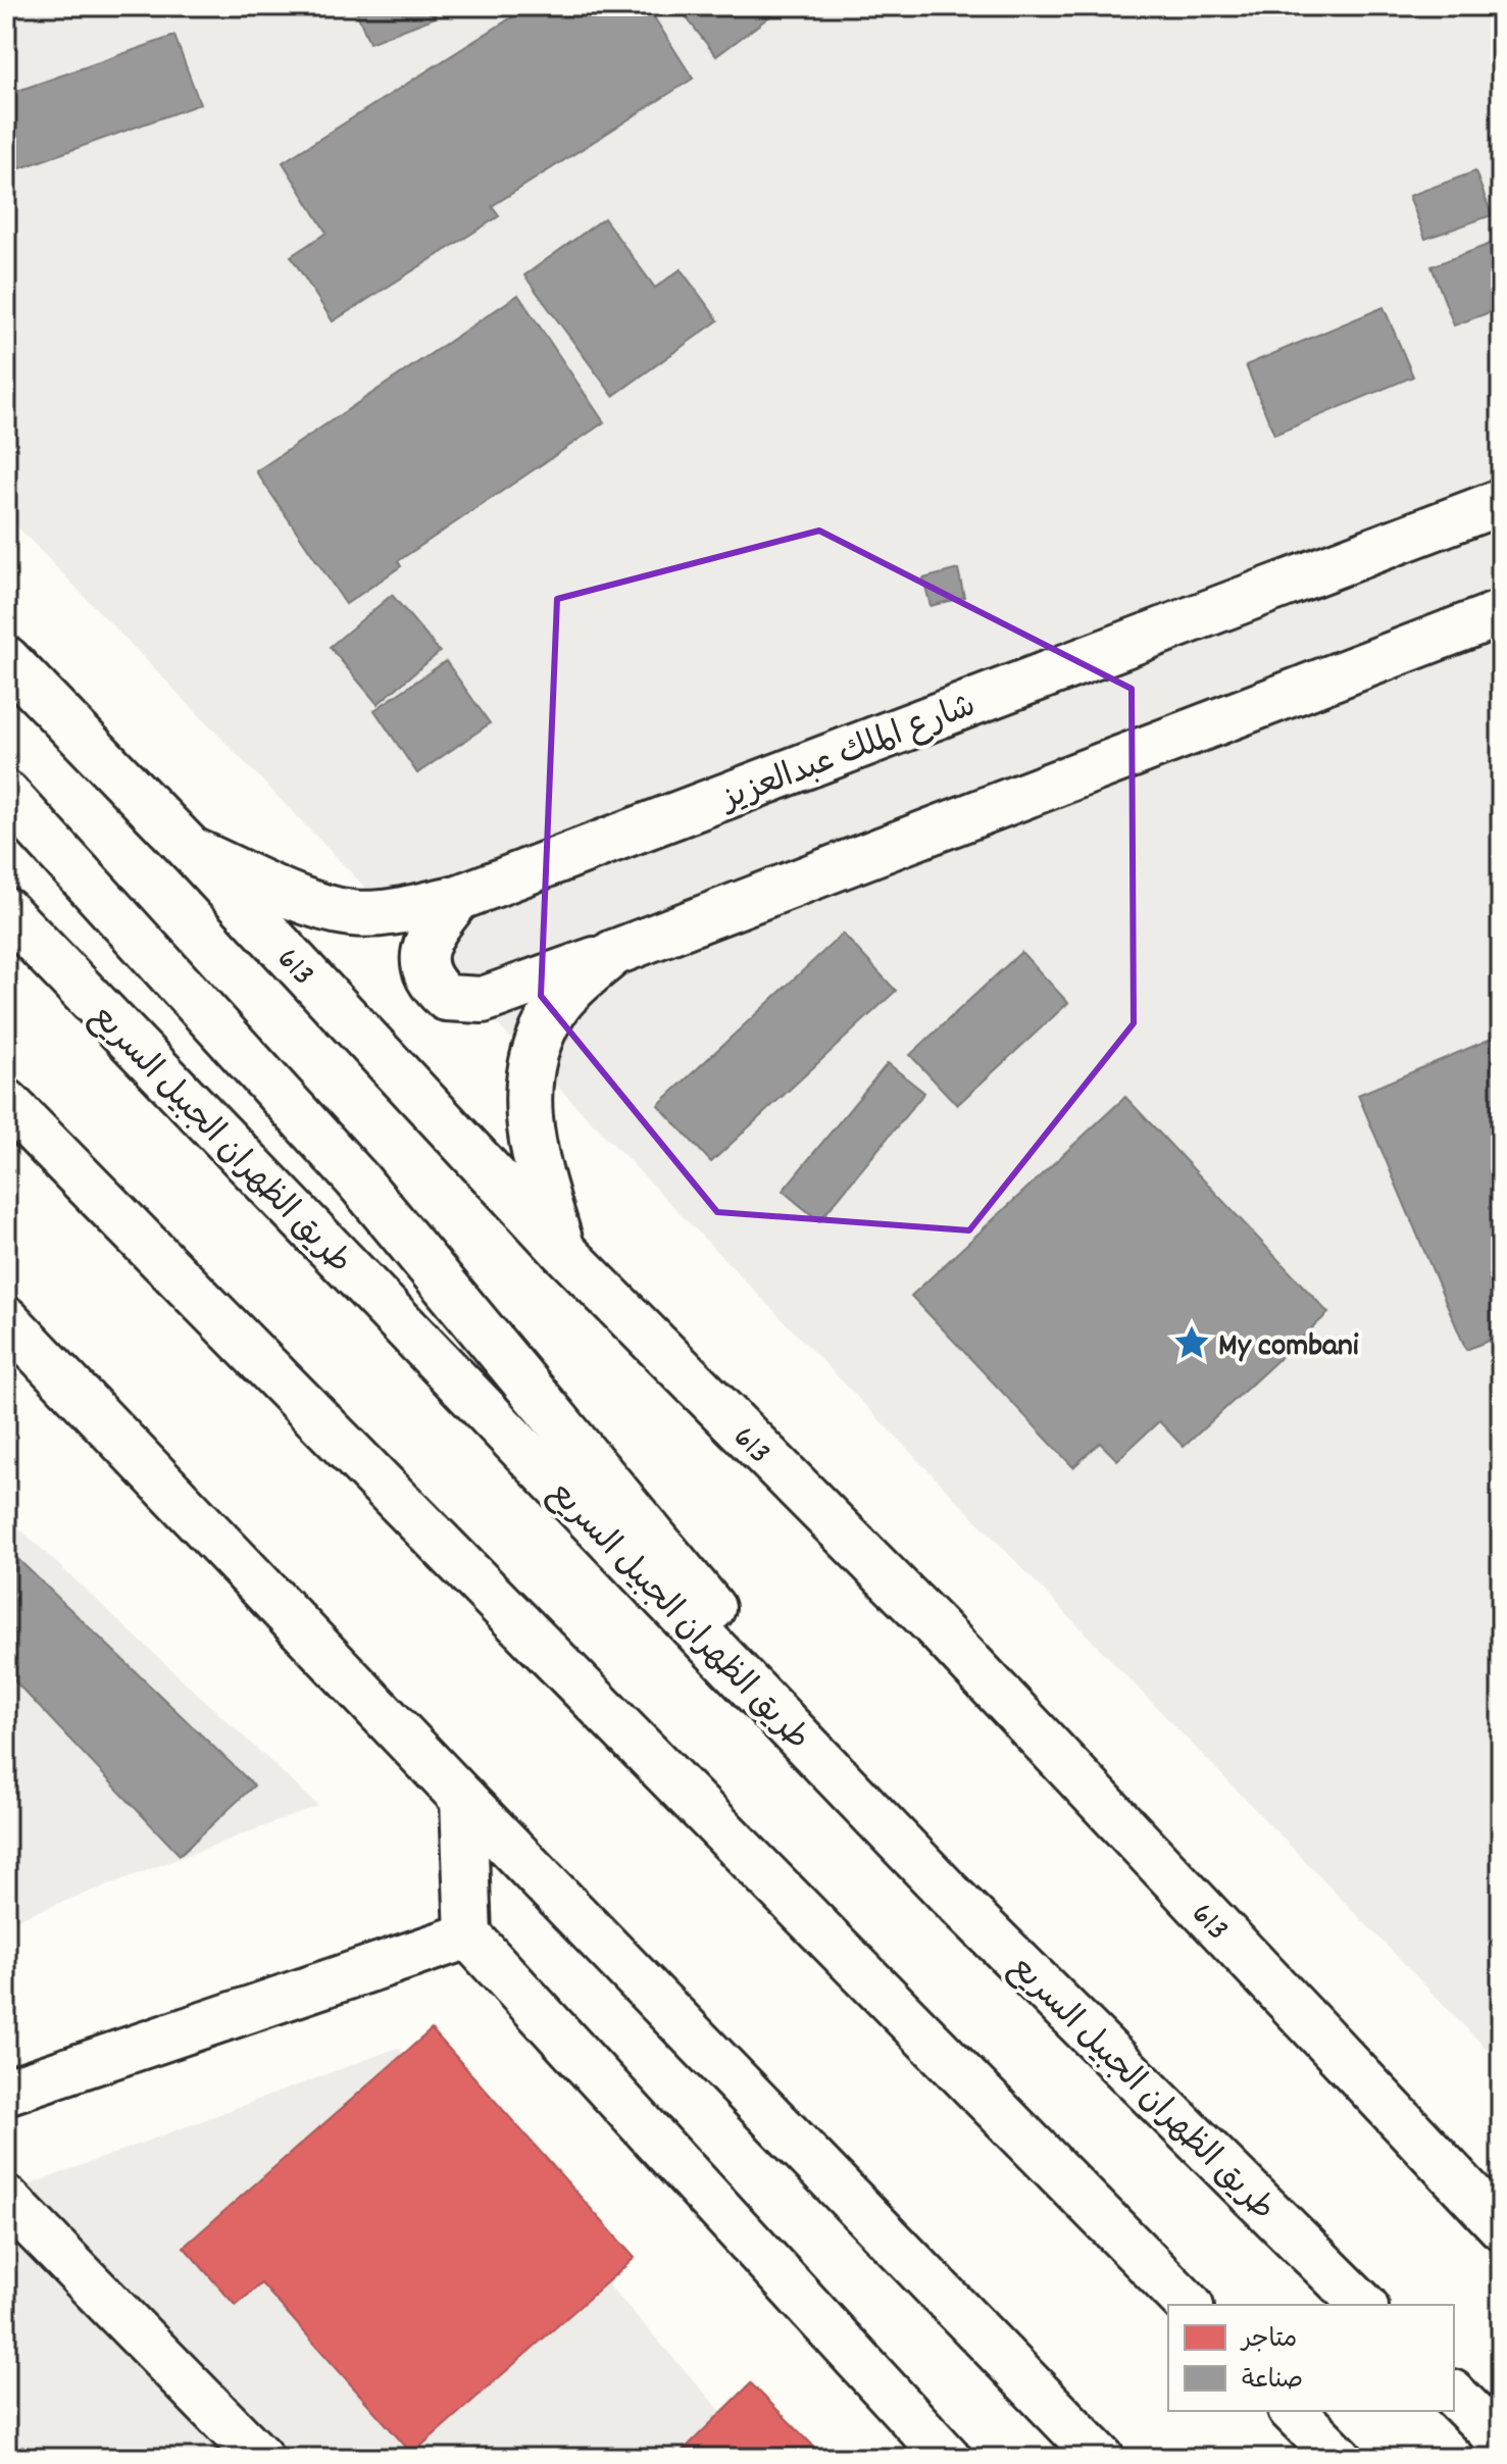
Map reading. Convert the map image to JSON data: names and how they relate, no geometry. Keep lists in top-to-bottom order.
{
  "streets": {
    "main road": ["شارع الملك عبدالعزيز", "613", "طريق الظهران الجبيل السريع"]
  },
  "crossings": [
    ["شارع الملك عبدالعزيز", "613"]
  ],
  "places": {
    "place": ["My combani"]
  },
  "legend": ["متاجر", "صناعة"]
}
